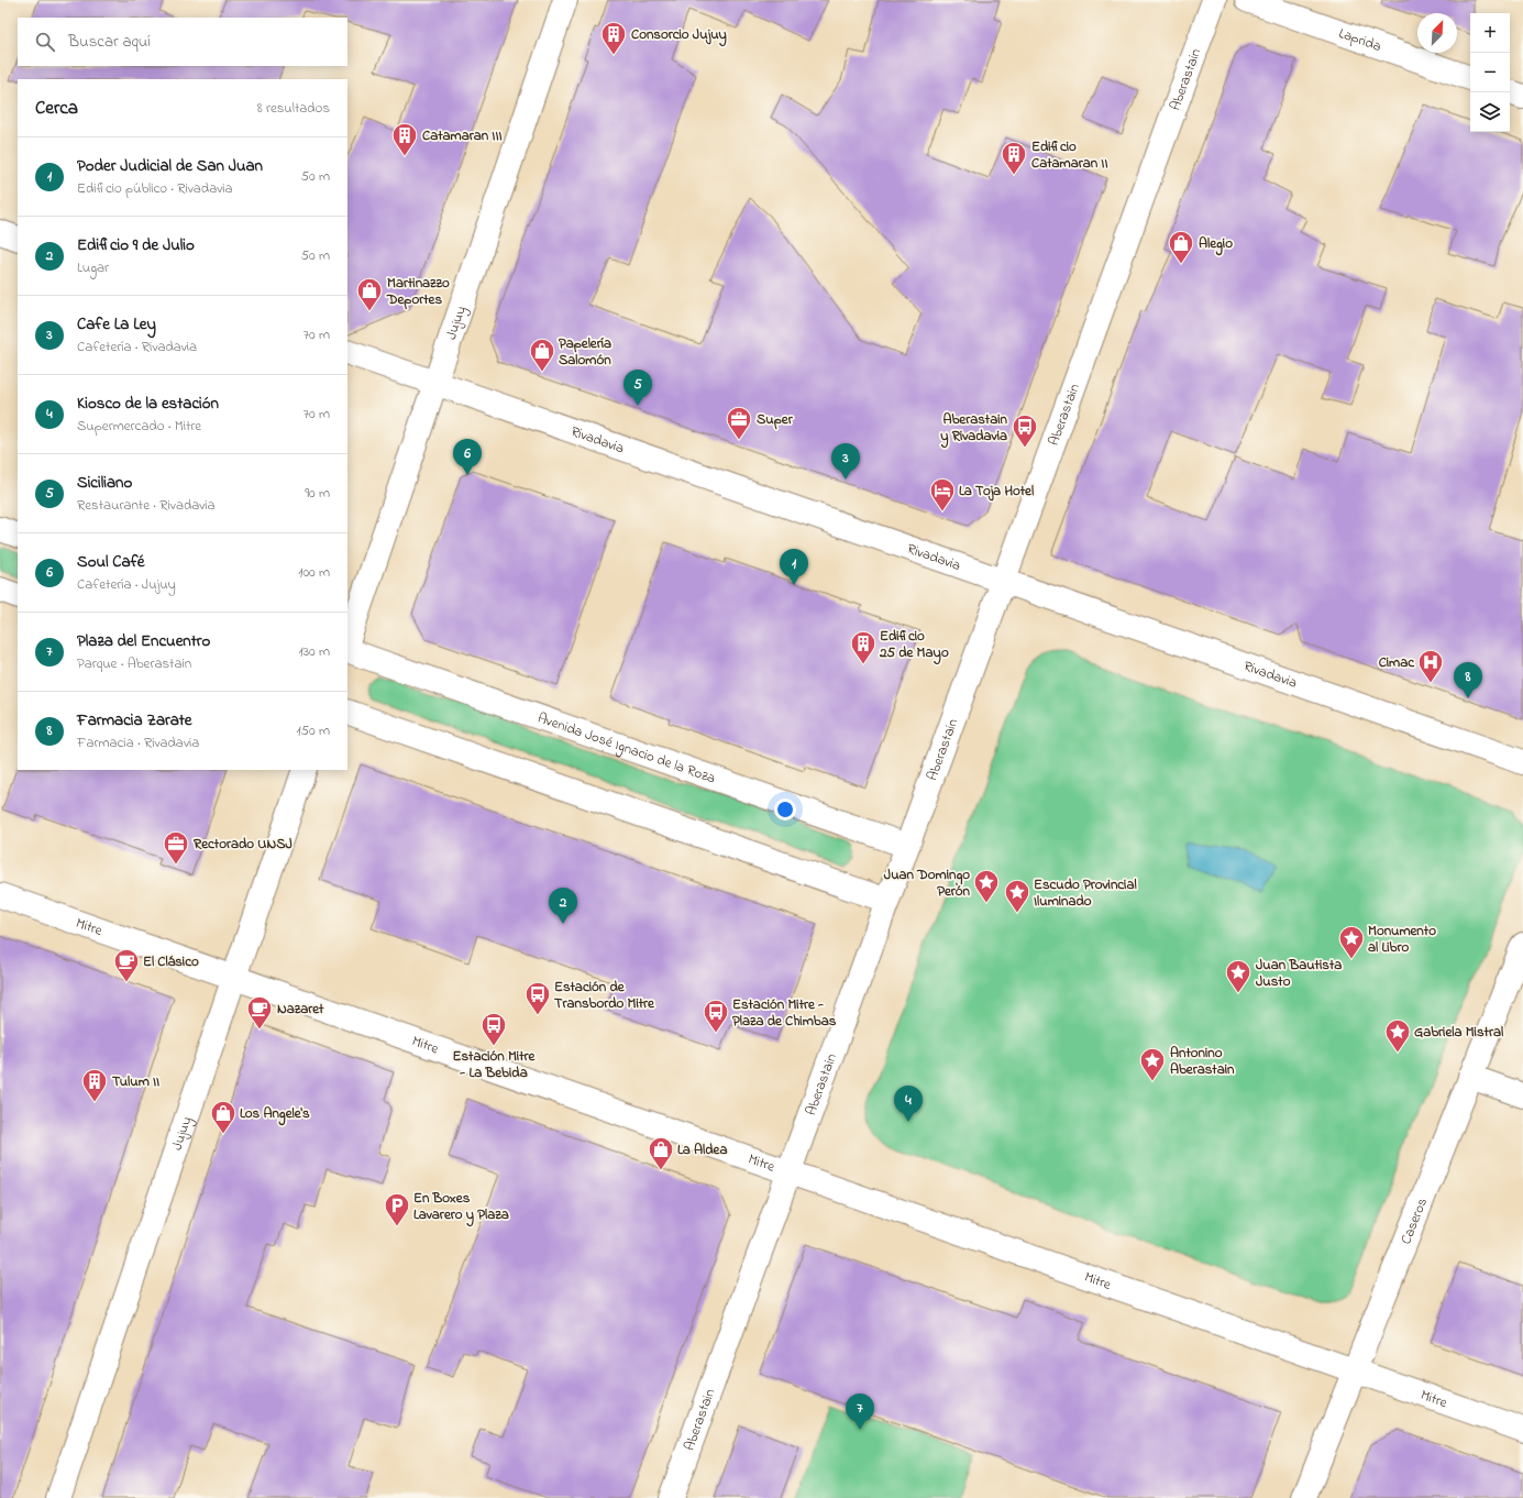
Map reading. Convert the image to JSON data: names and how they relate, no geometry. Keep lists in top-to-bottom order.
{
  "streets": {
    "street": [
      "Laprida",
      "Aberastain",
      "Jujuy",
      "Rivadavia",
      "Avenida José Ignacio de la Roza",
      "Mitre",
      "Caseros"
    ]
  },
  "crossings": [
    ["Aberastain", "Rivadavia"],
    ["Aberastain", "Avenida José Ignacio de la Roza"],
    ["Aberastain", "Mitre"],
    ["Jujuy", "Rivadavia"],
    ["Jujuy", "Mitre"],
    ["Mitre", "Caseros"]
  ],
  "places": {
    "building": [
      "Consorcio Jujuy",
      "Catamaran III",
      "Edificio Catamaran II",
      "Edificio 25 de Mayo",
      "Tulum II"
    ],
    "shop": [
      "Alegio",
      "Martinazzo Deportes",
      "Papelería Salomón",
      "Los Angele's",
      "La Aldea"
    ],
    "office": ["Super", "Rectorado UNSJ"],
    "bus stop": [
      "Aberastain y Rivadavia",
      "Estación de Transbordo Mitre",
      "Estación Mitre - Plaza de Chimbas",
      "Estación Mitre - La Bebida"
    ],
    "hotel": ["La Toja Hotel"],
    "hospital": ["Cimac"],
    "place": [
      "Juan Domingo Perón",
      "Escudo Provincial Iluminado",
      "Monumento al Libro",
      "Juan Bautista Justo",
      "Gabriela Mistral",
      "Antonino Aberastain"
    ],
    "cafe": ["El Clásico", "Nazaret"],
    "parking": ["En Boxes Lavarero y Plaza"]
  },
  "north": "top right",
  "page": {
    "map_buttons": ["+", "−"],
    "search": "Buscar aquí",
    "heading": ["Cerca", "8 resultados"],
    "list": [
      {
        "mark": "1",
        "name": "Poder Judicial de San Juan",
        "note": "Edificio público · Rivadavia",
        "value": "50 m"
      },
      {
        "mark": "2",
        "name": "Edificio 9 de Julio",
        "note": "Lugar",
        "value": "50 m"
      },
      {
        "mark": "3",
        "name": "Cafe La Ley",
        "note": "Cafetería · Rivadavia",
        "value": "70 m"
      },
      {
        "mark": "4",
        "name": "Kiosco de la estación",
        "note": "Supermercado · Mitre",
        "value": "70 m"
      },
      {
        "mark": "5",
        "name": "Siciliano",
        "note": "Restaurante · Rivadavia",
        "value": "90 m"
      },
      {
        "mark": "6",
        "name": "Soul Café",
        "note": "Cafetería · Jujuy",
        "value": "100 m"
      },
      {
        "mark": "7",
        "name": "Plaza del Encuentro",
        "note": "Parque · Aberastain",
        "value": "130 m"
      },
      {
        "mark": "8",
        "name": "Farmacia Zarate",
        "note": "Farmacia · Rivadavia",
        "value": "150 m"
      }
    ],
    "pins": [
      "5",
      "6",
      "3",
      "1",
      "8",
      "2",
      "4",
      "7"
    ]
  }
}
